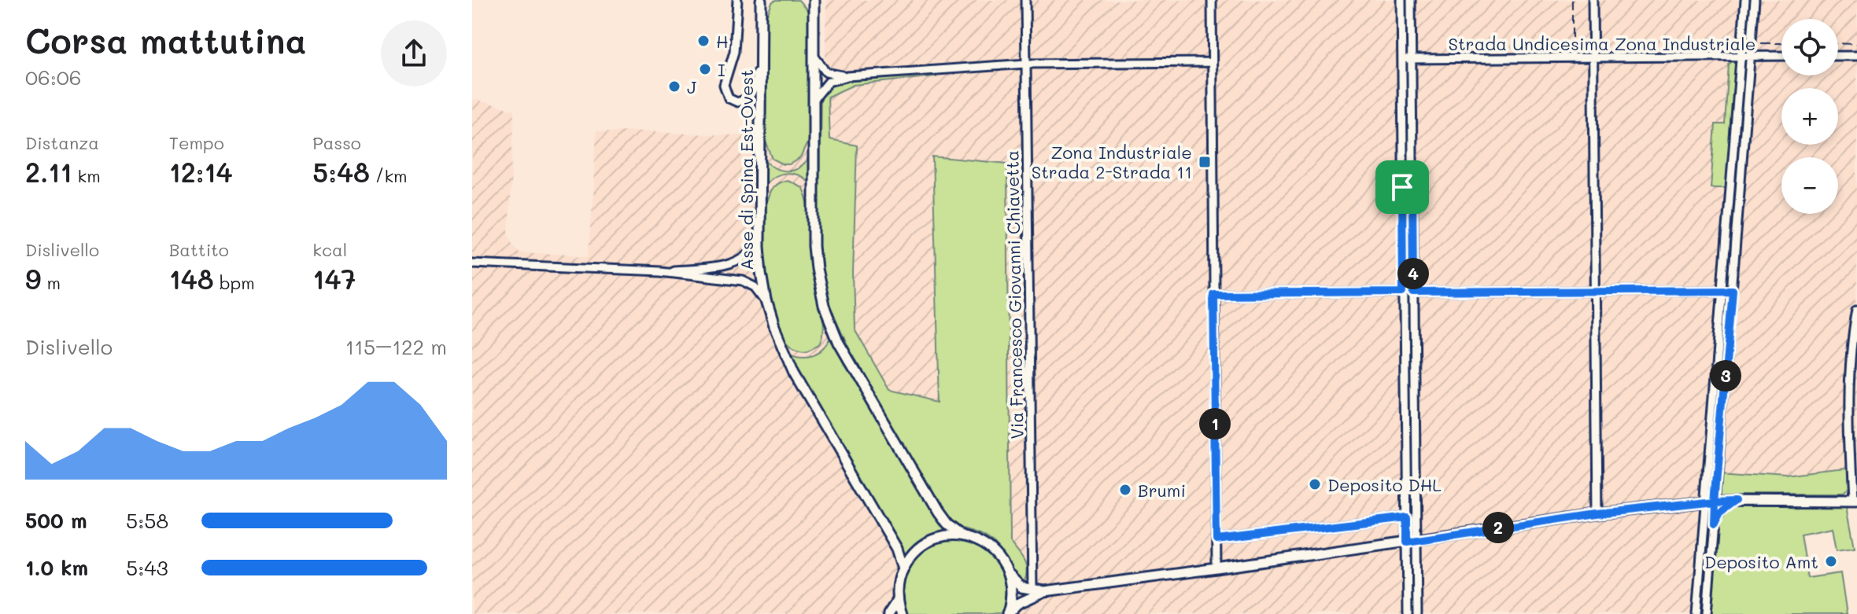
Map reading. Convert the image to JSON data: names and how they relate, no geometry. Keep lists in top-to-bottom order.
{
  "streets": {
    "main road": ["Asse di Spina Est-Ovest"],
    "street": ["Strada Undicesima Zona Industriale", "Via Francesco Giovanni Chiavetta"]
  },
  "places": {
    "other": [
      "H",
      "I",
      "J",
      "Deposito DHL",
      "Brumi",
      "Deposito Amt"
    ],
    "transit": ["Zona Industriale Strada 2-Strada 11"]
  },
  "page": {
    "heading": ["Corsa mattutina", "06:06"],
    "map_buttons": ["+", "−"],
    "stats": [
      ["Distanza", "2.11 km"],
      ["Tempo", "12:14"],
      ["Passo", "5:48 /km"],
      ["Dislivello", "9 m"],
      ["Battito", "148 bpm"],
      ["kcal", "147"]
    ],
    "pins": [
      "4",
      "3",
      "1",
      "2"
    ],
    "chart": ["Dislivello", "115–122 m"],
    "list": [
      {
        "name": "500 m",
        "note": "5:58"
      },
      {
        "name": "1.0 km",
        "note": "5:43"
      }
    ]
  }
}
